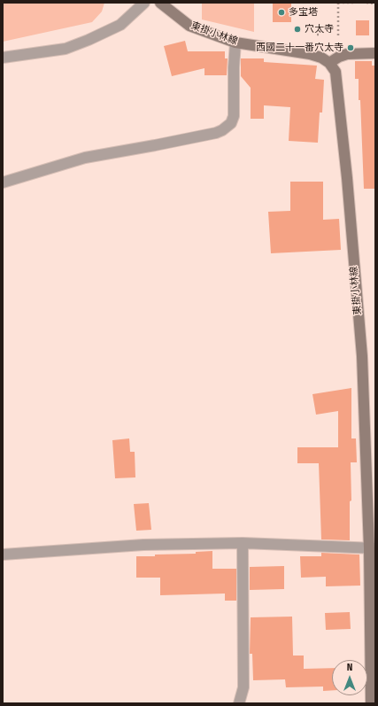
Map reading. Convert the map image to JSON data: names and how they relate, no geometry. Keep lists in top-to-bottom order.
{
  "streets": {
    "main road": ["東掛小林線"]
  },
  "places": ["多宝塔", "穴太寺", "西國二十一番穴太寺"],
  "north": "top"
}
